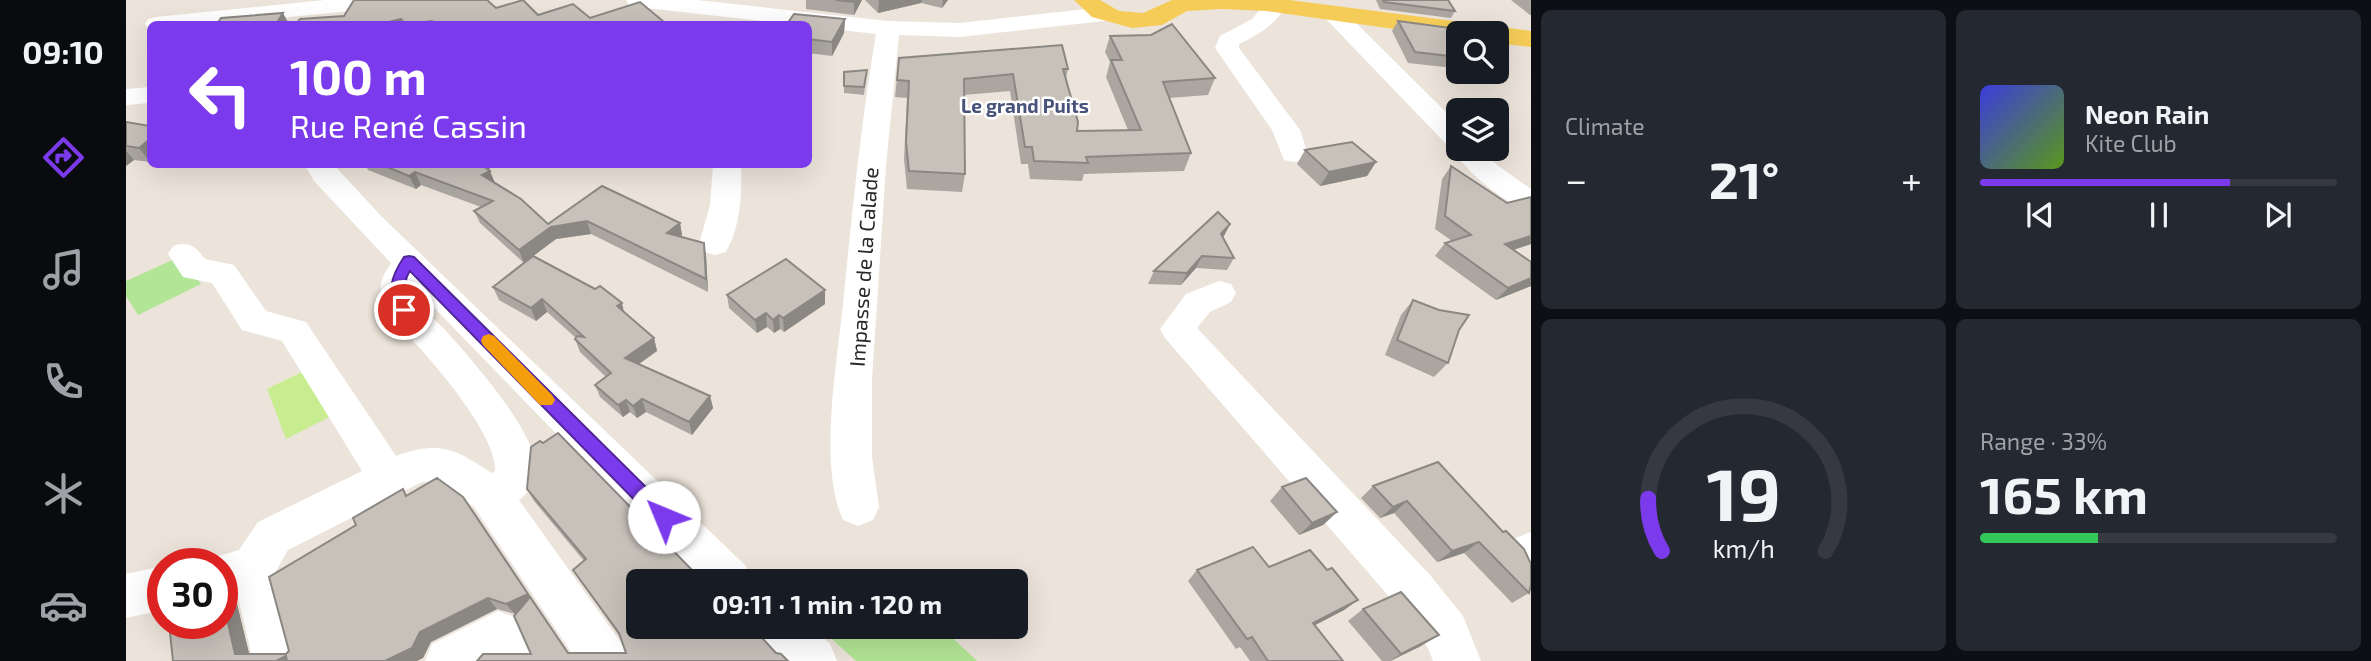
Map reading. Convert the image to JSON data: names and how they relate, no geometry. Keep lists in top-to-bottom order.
{
  "streets": {
    "street": ["Impasse de la Calade"]
  },
  "districts": ["Le grand Puits"],
  "page": {
    "tabs": "09:10",
    "tile": [
      "Climate",
      ["Range · 33%", "165 km"]
    ],
    "turn": ["100 m", "Rue René Cassin"],
    "song": ["Neon Rain", "Kite Club"],
    "heat": ["−", "21°", "+"],
    "limit": "30",
    "trip": "09:11 · 1 min · 120 m",
    "gauge": ["19", "km/h"]
  }
}
